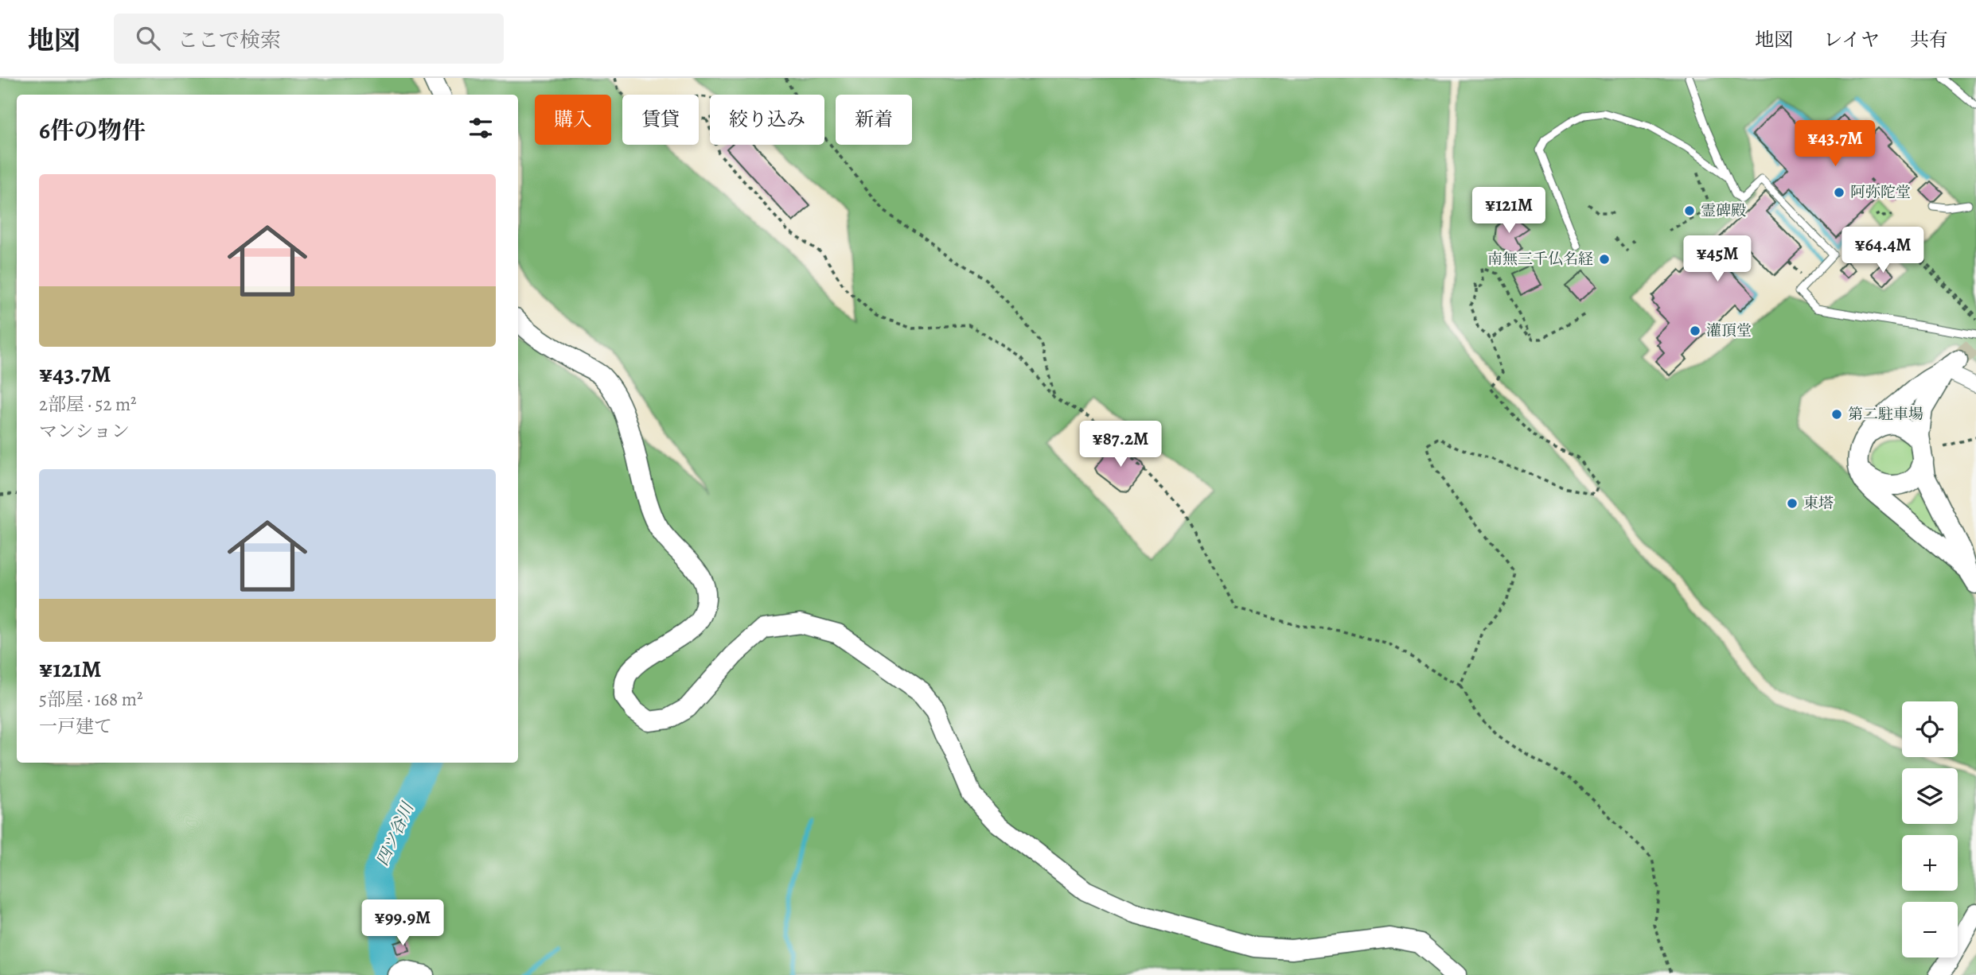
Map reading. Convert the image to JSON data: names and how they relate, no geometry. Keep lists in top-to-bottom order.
{
  "water": ["四ツ谷川"],
  "places": [
    "阿弥陀堂",
    "霊碑殿",
    "南無三千仏名経",
    "灌頂堂",
    "第二駐車場",
    "東塔"
  ],
  "page": {
    "header": "地図",
    "search": "ここで検索",
    "nav": ["地図", "レイヤ", "共有"],
    "chip": [
      "購入",
      "賃貸",
      "絞り込み",
      "新着"
    ],
    "heading": "6件の物件",
    "price": [
      "¥43.7M",
      "¥121M",
      "¥64.4M",
      "¥45M",
      "¥87.2M",
      "¥99.9M"
    ],
    "list": [
      {
        "name": "¥43.7M",
        "note": "2部屋 · 52 m² · マンション"
      },
      {
        "name": "¥121M",
        "note": "5部屋 · 168 m² · 一戸建て"
      }
    ],
    "map_buttons": ["+", "−"]
  }
}
